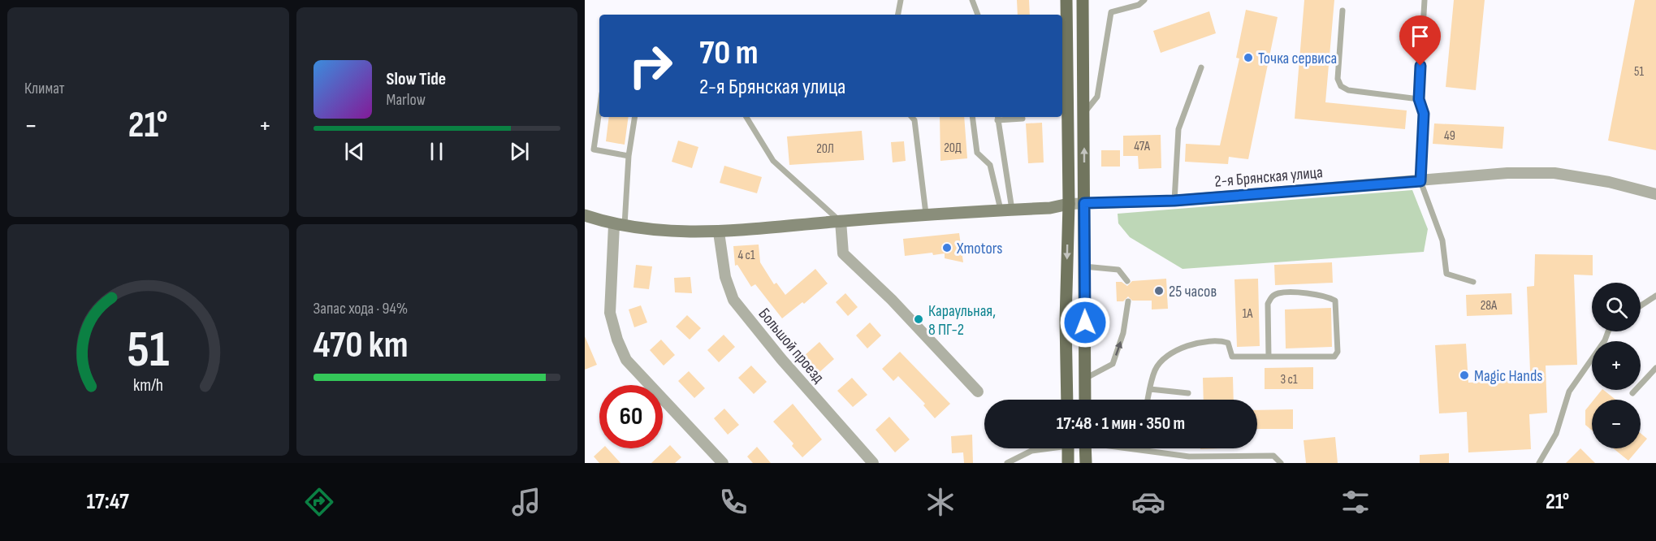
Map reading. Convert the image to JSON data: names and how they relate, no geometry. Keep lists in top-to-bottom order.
{
  "streets": {
    "street": ["2-я Брянская улица", "Большой проезд"]
  },
  "places": [
    "Точка сервиса",
    "Xmotors",
    "25 часов",
    "Караульная, 8 ПГ-2",
    "Magic Hands"
  ],
  "house_numbers": [
    "51",
    "49",
    "47А",
    "20Д",
    "20Л",
    "4 с1",
    "28А",
    "1А",
    "3 с1"
  ],
  "page": {
    "tile": [
      "Климат",
      ["Запас хода · 94%", "470 km"]
    ],
    "turn": ["70 m", "2-я Брянская улица"],
    "song": ["Slow Tide", "Marlow"],
    "heat": ["−", "21°", "+"],
    "map_buttons": ["+", "−"],
    "limit": "60",
    "trip": "17:48 · 1 мин · 350 m",
    "tabs": ["17:47", "21°"],
    "gauge": ["51", "km/h"]
  }
}
